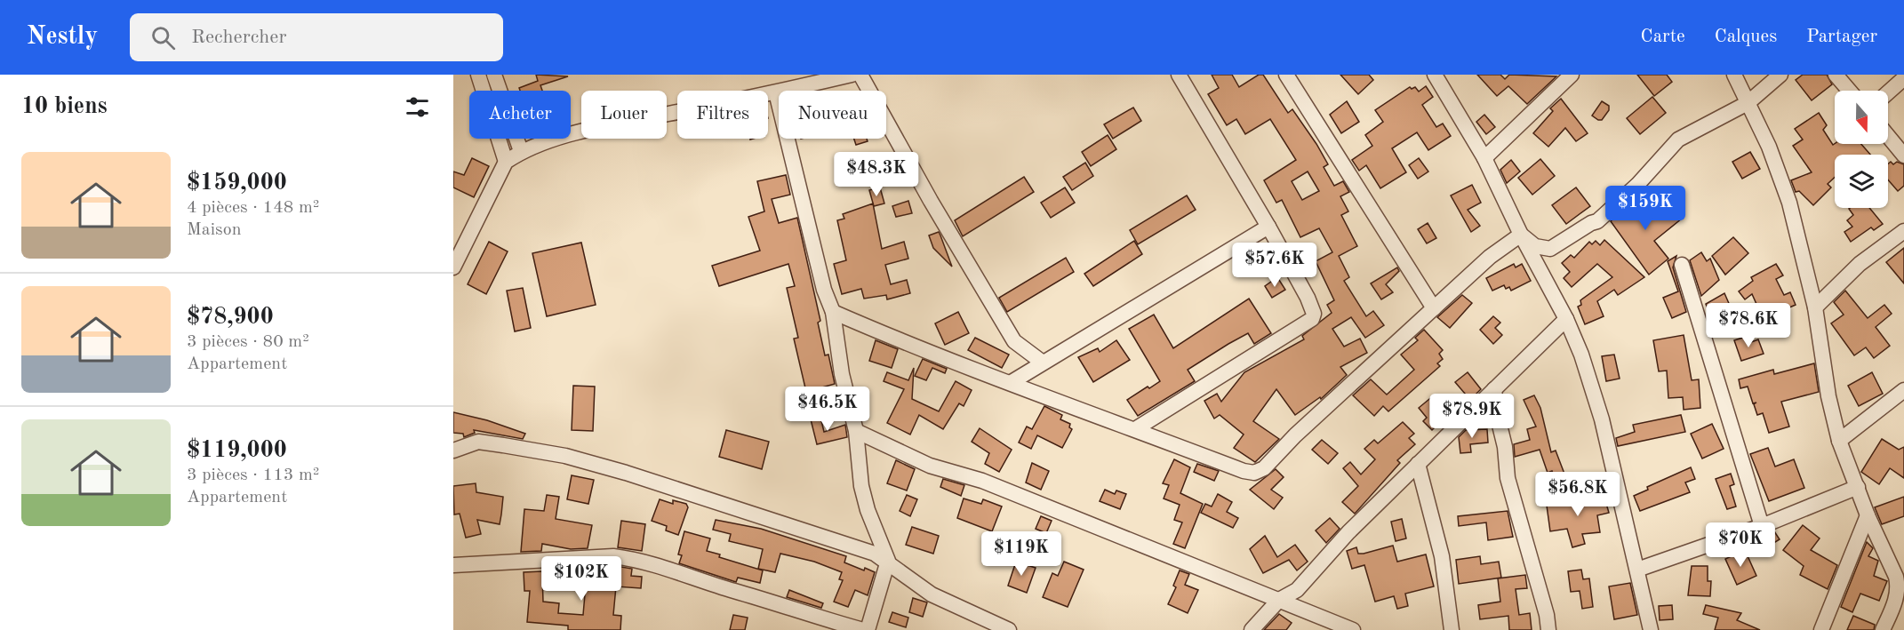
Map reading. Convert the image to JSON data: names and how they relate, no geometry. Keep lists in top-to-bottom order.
{
  "north": "bottom",
  "page": {
    "header": "Nestly",
    "search": "Rechercher",
    "nav": ["Carte", "Calques", "Partager"],
    "heading": "10 biens",
    "chip": [
      "Acheter",
      "Louer",
      "Filtres",
      "Nouveau"
    ],
    "list": [
      {
        "name": "$159,000",
        "note": "4 pièces · 148 m² · Maison"
      },
      {
        "name": "$78,900",
        "note": "3 pièces · 80 m² · Appartement"
      },
      {
        "name": "$119,000",
        "note": "3 pièces · 113 m² · Appartement"
      }
    ],
    "price": [
      "$48.3K",
      "$159K",
      "$57.6K",
      "$78.6K",
      "$46.5K",
      "$78.9K",
      "$56.8K",
      "$70K",
      "$119K",
      "$102K"
    ]
  }
}
